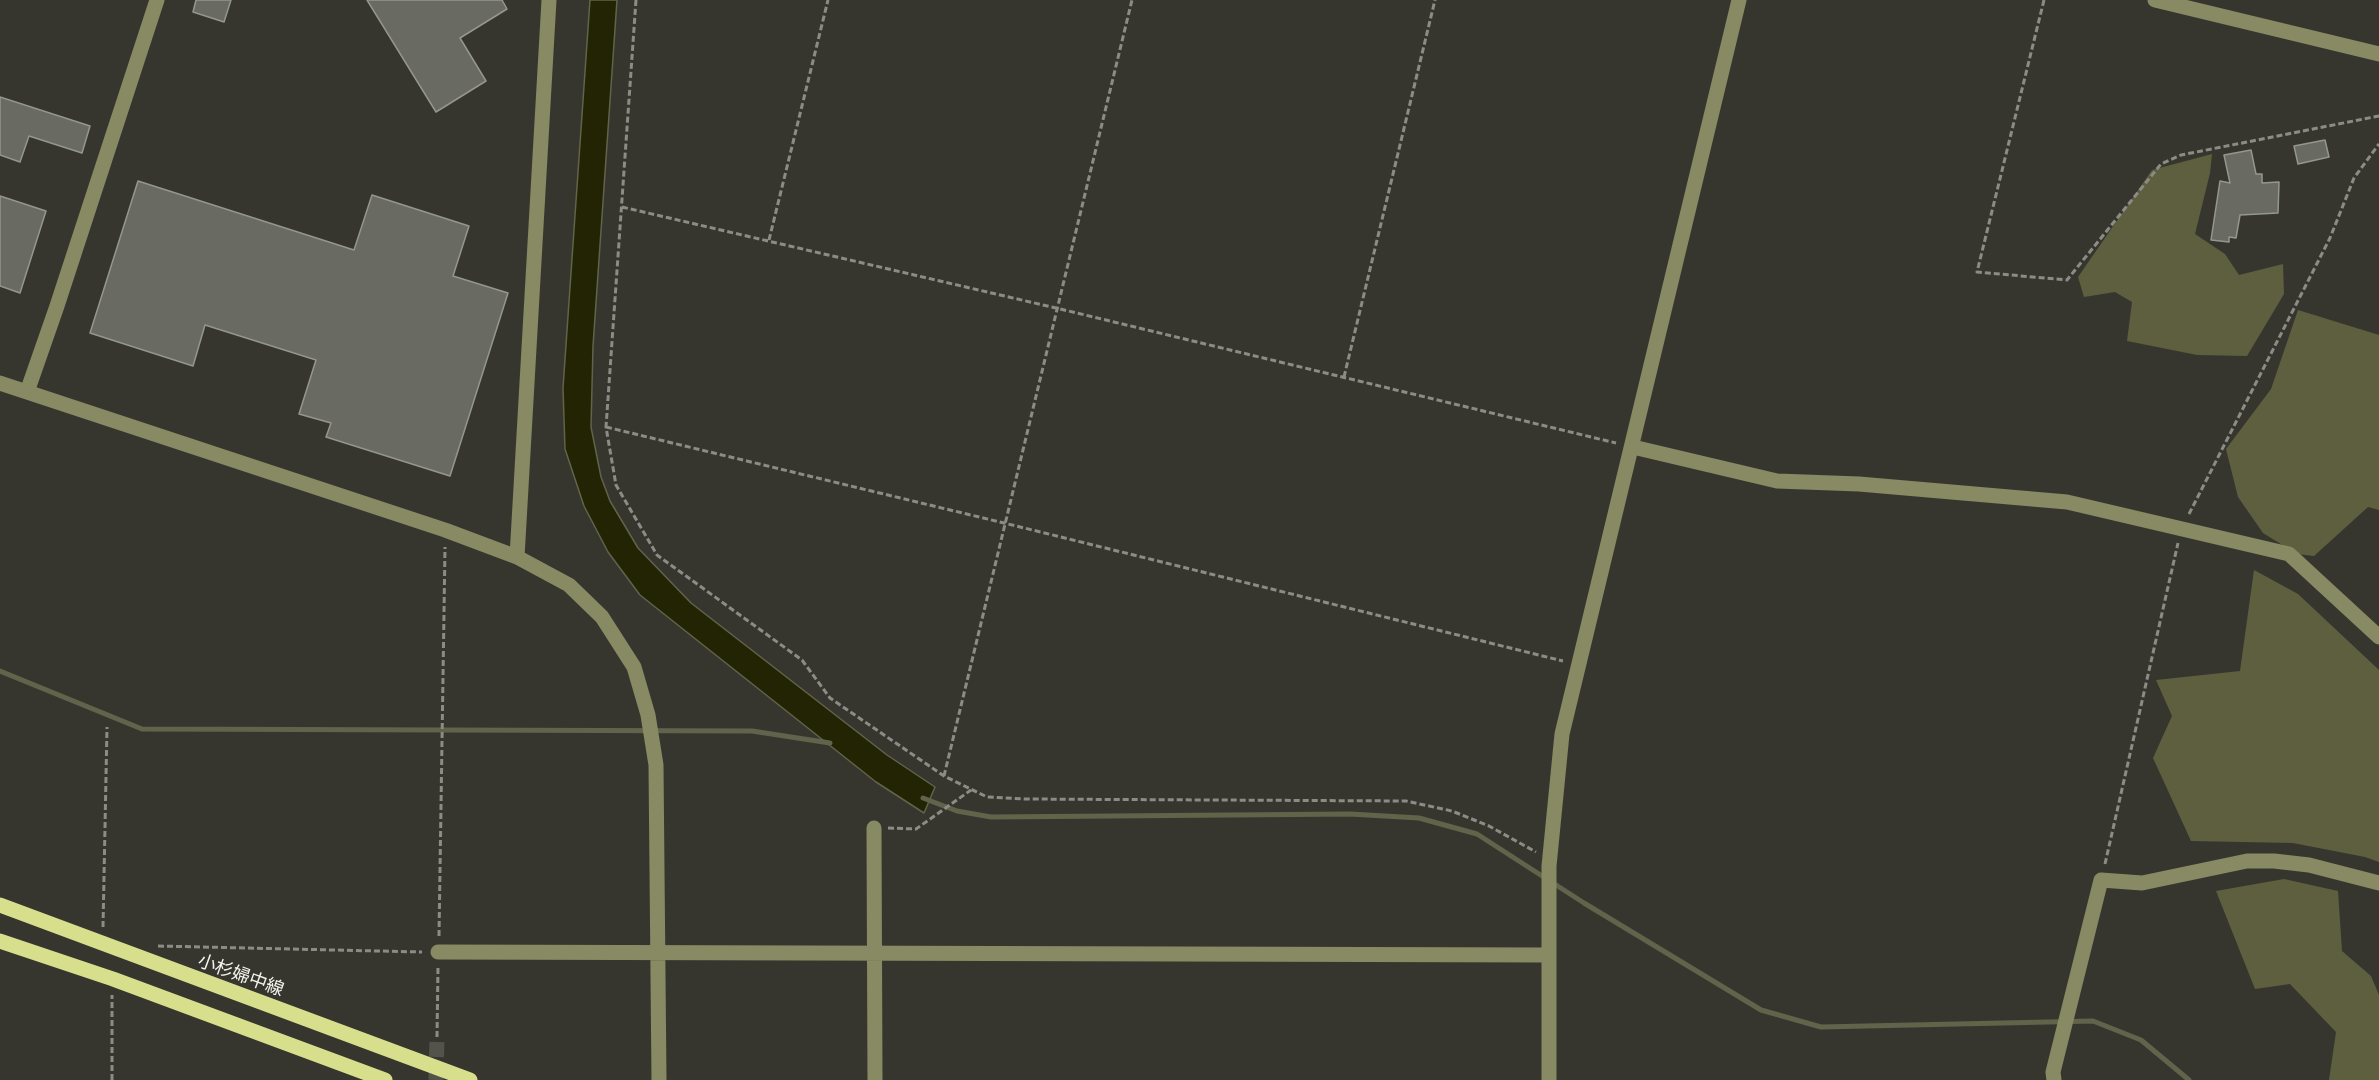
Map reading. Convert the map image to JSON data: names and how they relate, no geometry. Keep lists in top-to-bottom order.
{
  "streets": {
    "main road": ["小杉婦中線"]
  }
}
